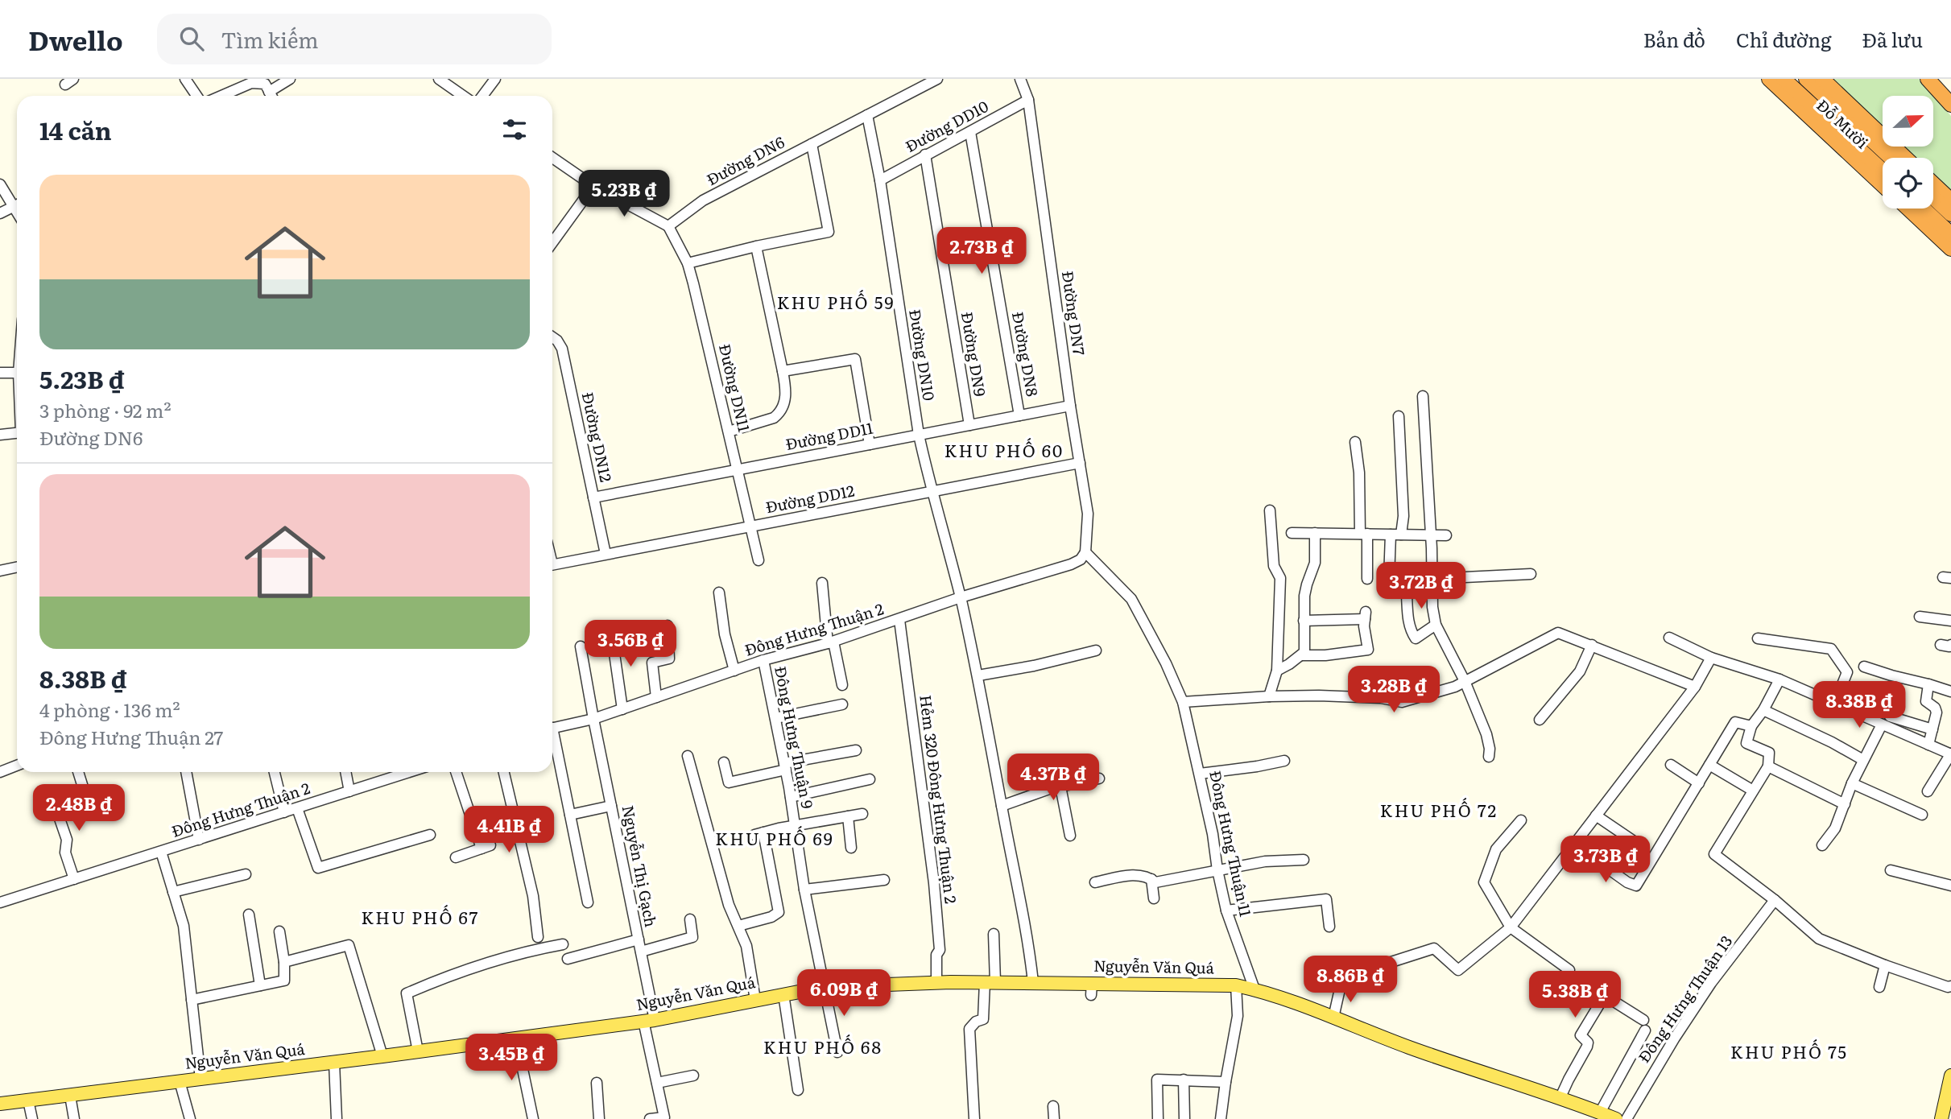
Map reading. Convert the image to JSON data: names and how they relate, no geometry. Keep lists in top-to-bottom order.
{
  "streets": {
    "highway": ["Đỗ Mười"],
    "main road": ["Nguyễn Văn Quá"],
    "street": [
      "Đường DD10",
      "Đường DN6",
      "Đường DN7",
      "Đường DN9",
      "Đường DN8",
      "Đường DN10",
      "Đường DN11",
      "Đường DD11",
      "Đường DN12",
      "Đường DD12",
      "Đông Hưng Thuận 2",
      "Đông Hưng Thuận 9",
      "Hẻm 320 Đông Hưng Thuận 2",
      "Đông Hưng Thuận 11",
      "Nguyễn Thị Gạch",
      "Đông Hưng Thuận 13"
    ]
  },
  "crossings": [
    ["Đường DD10", "Đường DN7"],
    ["Đường DD10", "Đường DN9"],
    ["Đường DD10", "Đường DN8"],
    ["Đường DD10", "Đường DN10"],
    ["Đường DN6", "Đường DN10"],
    ["Đường DN6", "Đường DN11"],
    ["Đường DN7", "Đường DD11"],
    ["Đường DN7", "Đường DD12"],
    ["Đường DN7", "Đông Hưng Thuận 2"],
    ["Đường DN7", "Đông Hưng Thuận 11"],
    ["Đường DN9", "Đường DD11"],
    ["Đường DN8", "Đường DD11"],
    ["Đường DN10", "Đường DD11"],
    ["Đường DN10", "Đường DD12"],
    ["Đường DN10", "Đông Hưng Thuận 2"],
    ["Đường DN10", "Nguyễn Văn Quá"],
    ["Đường DN11", "Đường DD11"],
    ["Đường DN11", "Đường DD12"],
    ["Đường DD11", "Đường DN12"],
    ["Đường DN12", "Đường DD12"],
    ["Đông Hưng Thuận 2", "Đông Hưng Thuận 9"],
    ["Đông Hưng Thuận 2", "Hẻm 320 Đông Hưng Thuận 2"],
    ["Đông Hưng Thuận 2", "Đông Hưng Thuận 11"],
    ["Đông Hưng Thuận 2", "Nguyễn Thị Gạch"],
    ["Đông Hưng Thuận 9", "Nguyễn Văn Quá"],
    ["Hẻm 320 Đông Hưng Thuận 2", "Nguyễn Văn Quá"],
    ["Đông Hưng Thuận 11", "Nguyễn Văn Quá"],
    ["Nguyễn Thị Gạch", "Nguyễn Văn Quá"]
  ],
  "districts": [
    "KHU PHỐ 59",
    "KHU PHỐ 60",
    "KHU PHỐ 72",
    "KHU PHỐ 69",
    "KHU PHỐ 67",
    "KHU PHỐ 68",
    "KHU PHỐ 75"
  ],
  "north": "right",
  "page": {
    "header": "Dwello",
    "search": "Tìm kiếm",
    "nav": ["Bản đồ", "Chỉ đường", "Đã lưu"],
    "heading": "14 căn",
    "list": [
      {
        "name": "5.23B ₫",
        "note": "3 phòng · 92 m² · Đường DN6"
      },
      {
        "name": "8.38B ₫",
        "note": "4 phòng · 136 m² · Đông Hưng Thuận 27"
      }
    ],
    "price": [
      "5.23B ₫",
      "2.73B ₫",
      "3.72B ₫",
      "3.56B ₫",
      "3.28B ₫",
      "8.38B ₫",
      "4.37B ₫",
      "2.48B ₫",
      "4.41B ₫",
      "3.73B ₫",
      "8.86B ₫",
      "6.09B ₫",
      "5.38B ₫",
      "3.45B ₫"
    ]
  }
}
